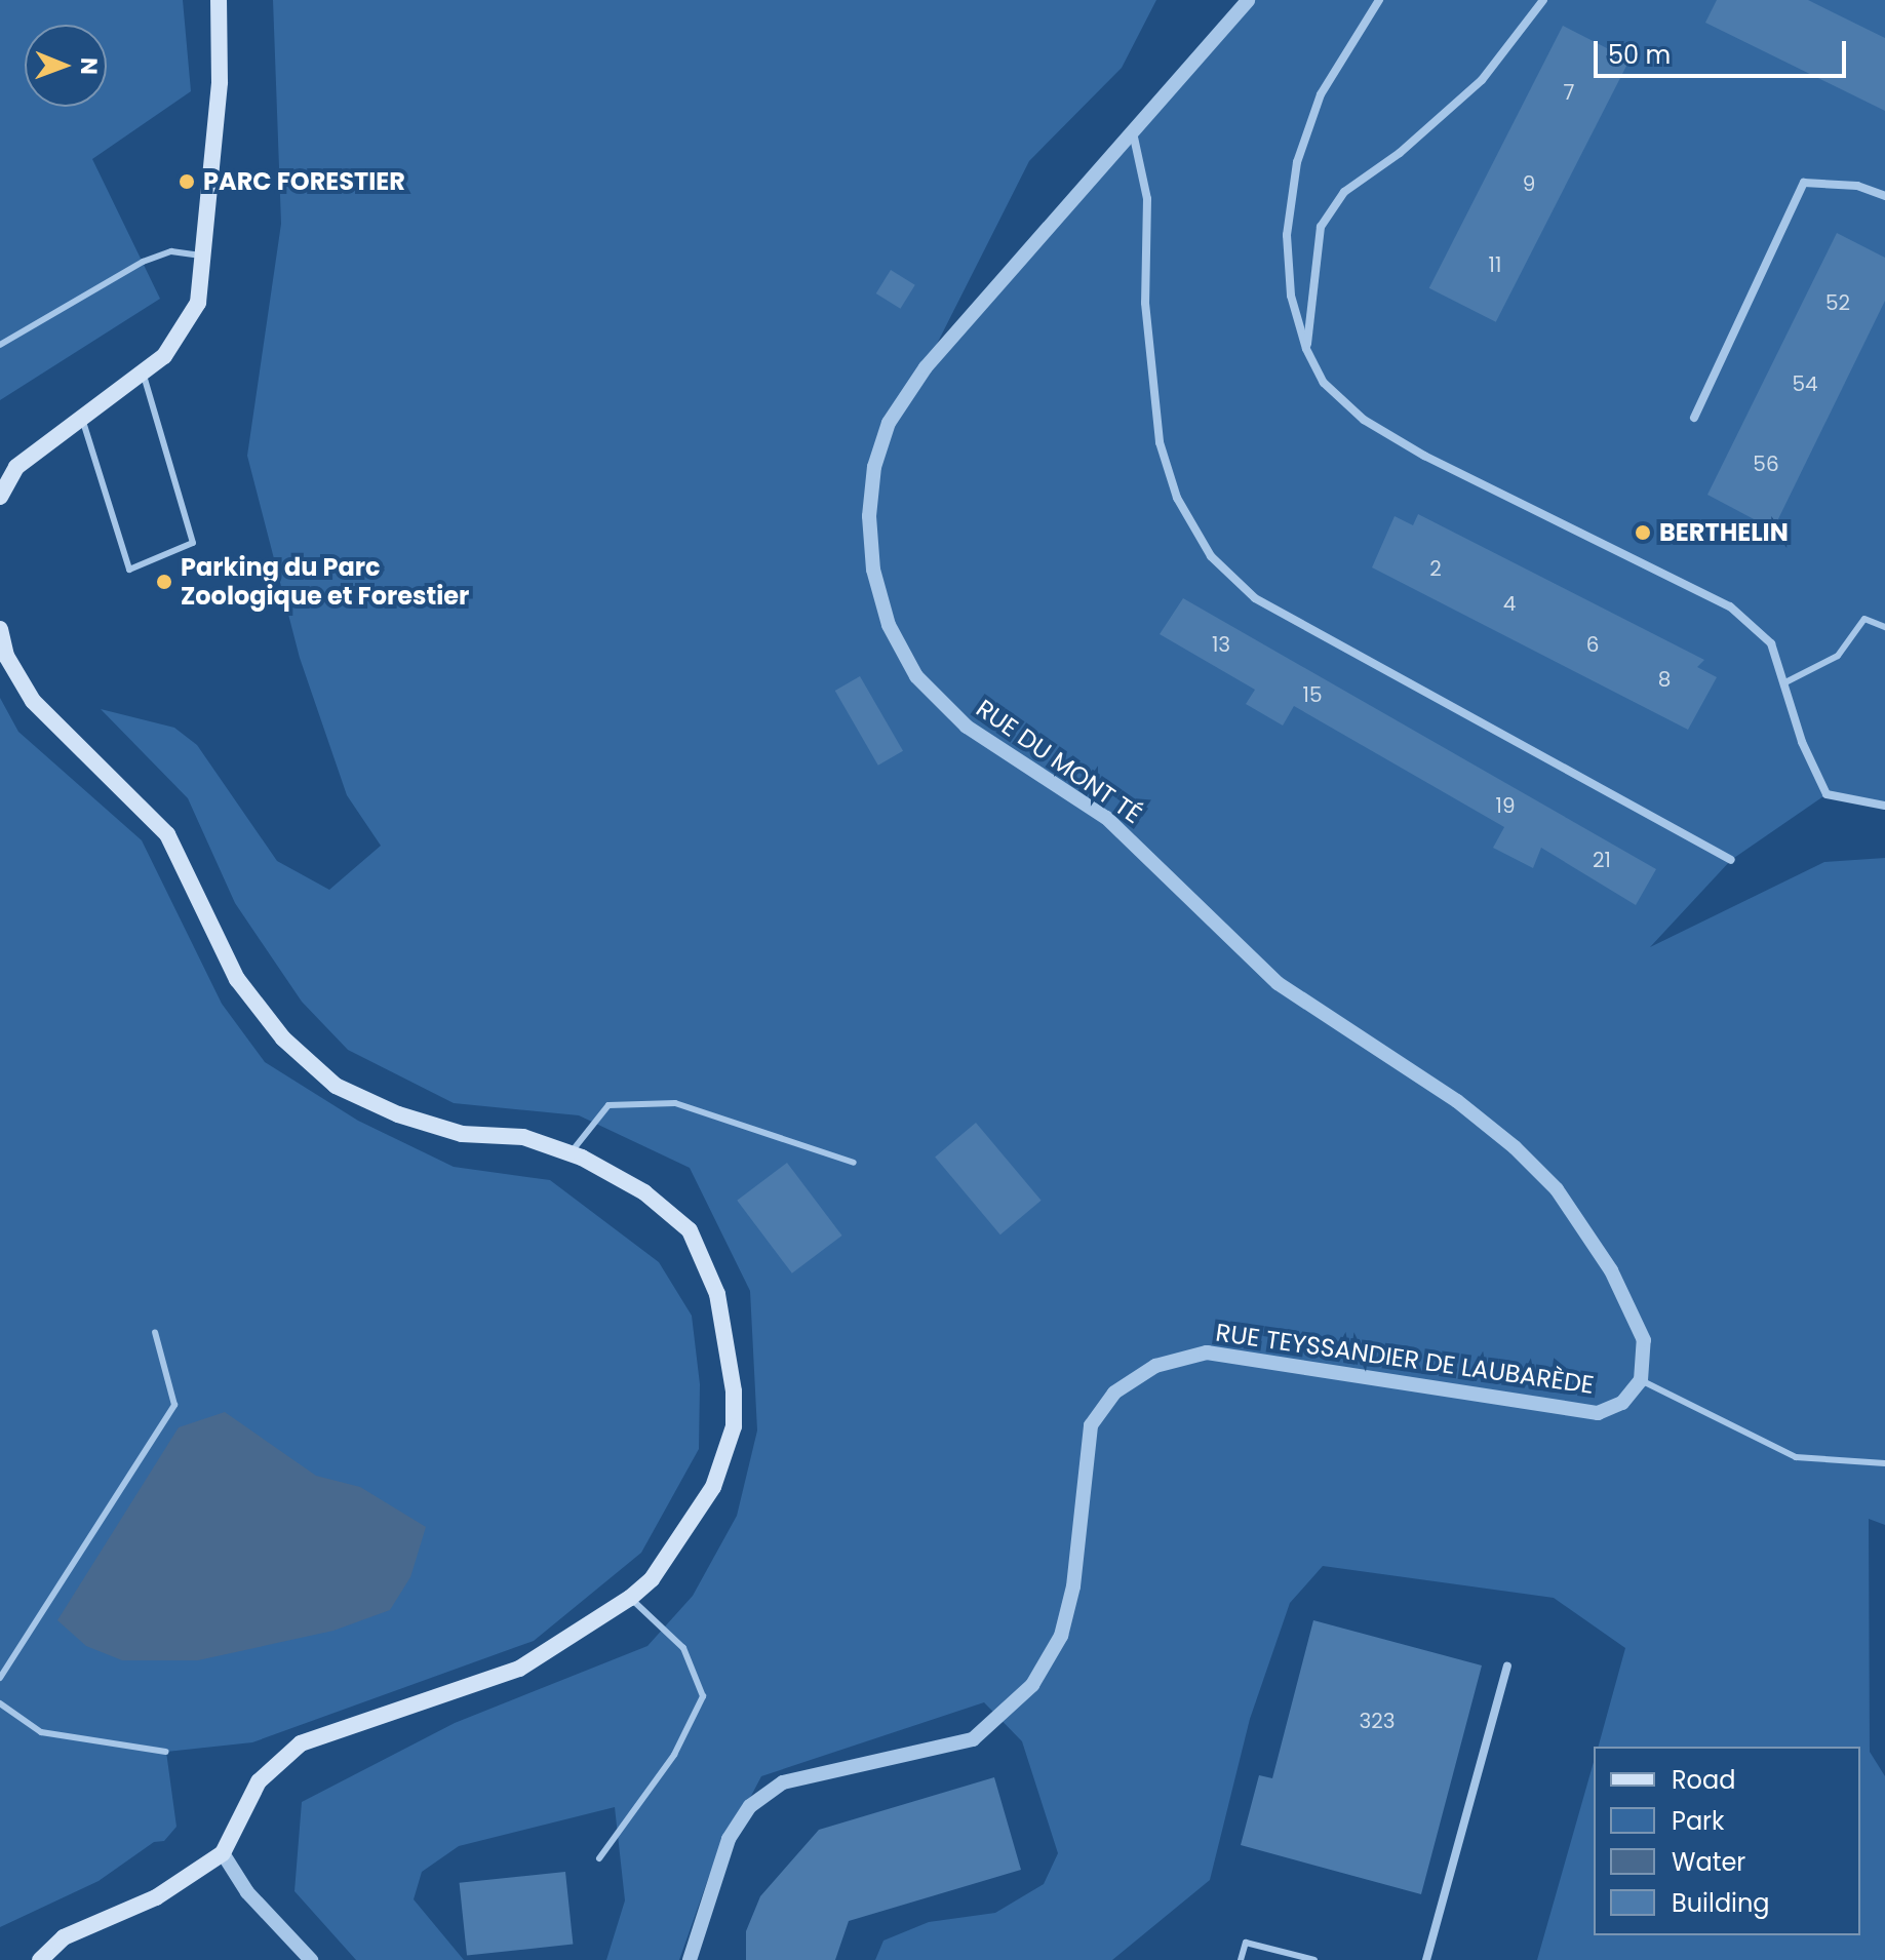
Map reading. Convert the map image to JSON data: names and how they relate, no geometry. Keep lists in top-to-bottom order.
{
  "streets": {
    "street": ["RUE DU MONT TÉ", "RUE TEYSSANDIER DE LAUBARÈDE"]
  },
  "crossings": [
    ["RUE DU MONT TÉ", "RUE TEYSSANDIER DE LAUBARÈDE"]
  ],
  "places": ["PARC FORESTIER", "BERTHELIN", "Parking du Parc Zoologique et Forestier"],
  "house_numbers": [
    "7",
    "9",
    "11",
    "52",
    "54",
    "56",
    "2",
    "4",
    "13",
    "6",
    "8",
    "15",
    "19",
    "21",
    "323"
  ],
  "legend": [
    "Road",
    "Park",
    "Water",
    "Building"
  ],
  "scale_bar": "50 m",
  "north": "right"
}
